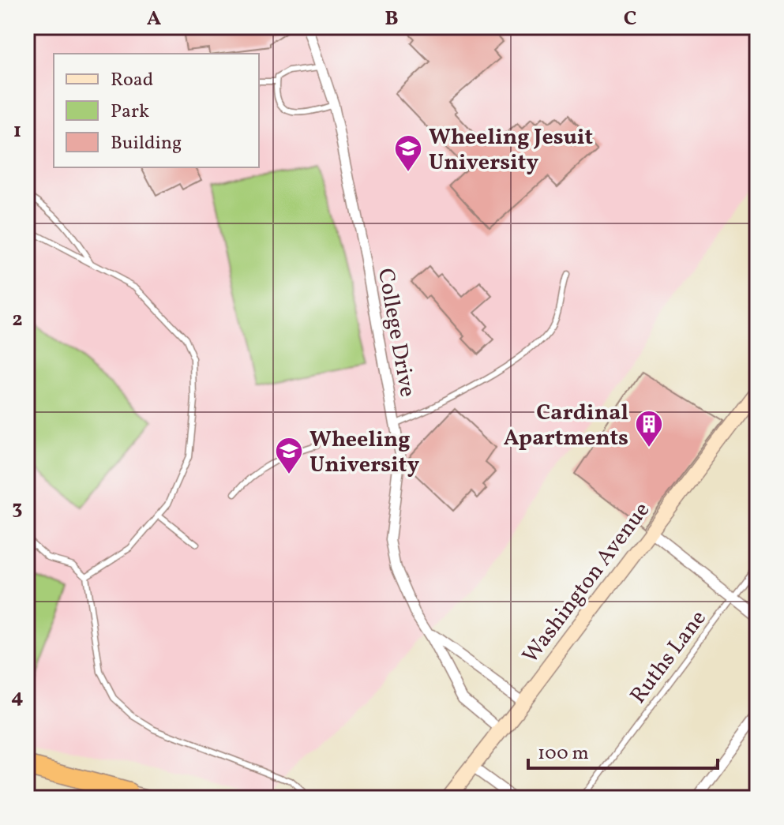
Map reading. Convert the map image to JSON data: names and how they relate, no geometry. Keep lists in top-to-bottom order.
{
  "streets": {
    "street": ["College Drive", "Washington Avenue"],
    "lane": ["Ruths Lane"]
  },
  "crossings": [
    ["College Drive", "Washington Avenue"]
  ],
  "places": {
    "school or university": ["Wheeling Jesuit University", "Wheeling University"],
    "building": ["Cardinal Apartments"]
  },
  "legend": ["Road", "Park", "Building"],
  "scale_bar": "100 m",
  "grid": {
    "columns": ["A", "B", "C"],
    "rows": [
      "1",
      "2",
      "3",
      "4"
    ]
  }
}
